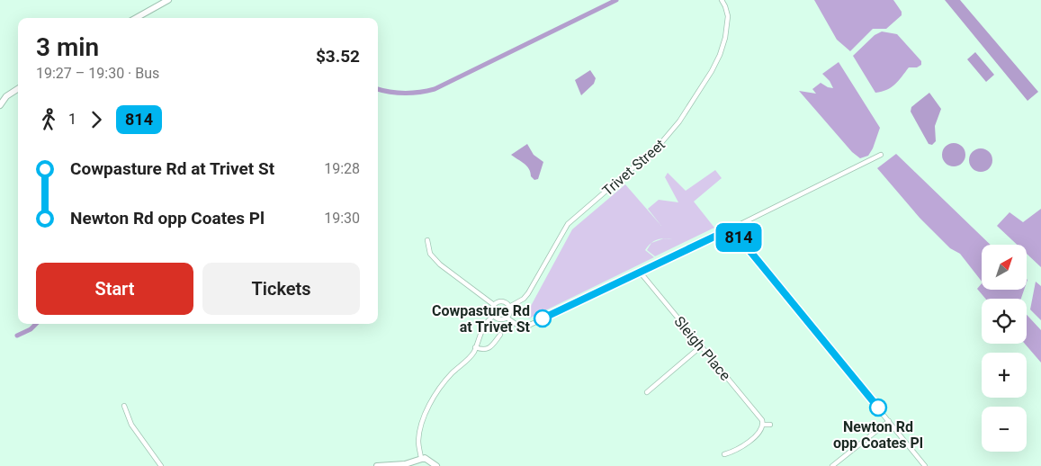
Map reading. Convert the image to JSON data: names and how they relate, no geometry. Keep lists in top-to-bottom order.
{
  "streets": {
    "street": ["Trivet Street", "Sleigh Place"]
  },
  "places": ["Cowpasture Rd at Trivet St", "Newton Rd opp Coates Pl"],
  "lines": ["bus line 814"],
  "north": "top right",
  "page": {
    "on_map": "814",
    "heading": ["3 min", "19:27 – 19:30 · Bus", "$3.52"],
    "legs": ["1", "814"],
    "list": [
      {
        "name": "Cowpasture Rd at Trivet St",
        "value": "19:28"
      },
      {
        "name": "Newton Rd opp Coates Pl",
        "value": "19:30"
      }
    ],
    "map_buttons": ["+", "−"],
    "buttons": ["Start", "Tickets"]
  }
}
